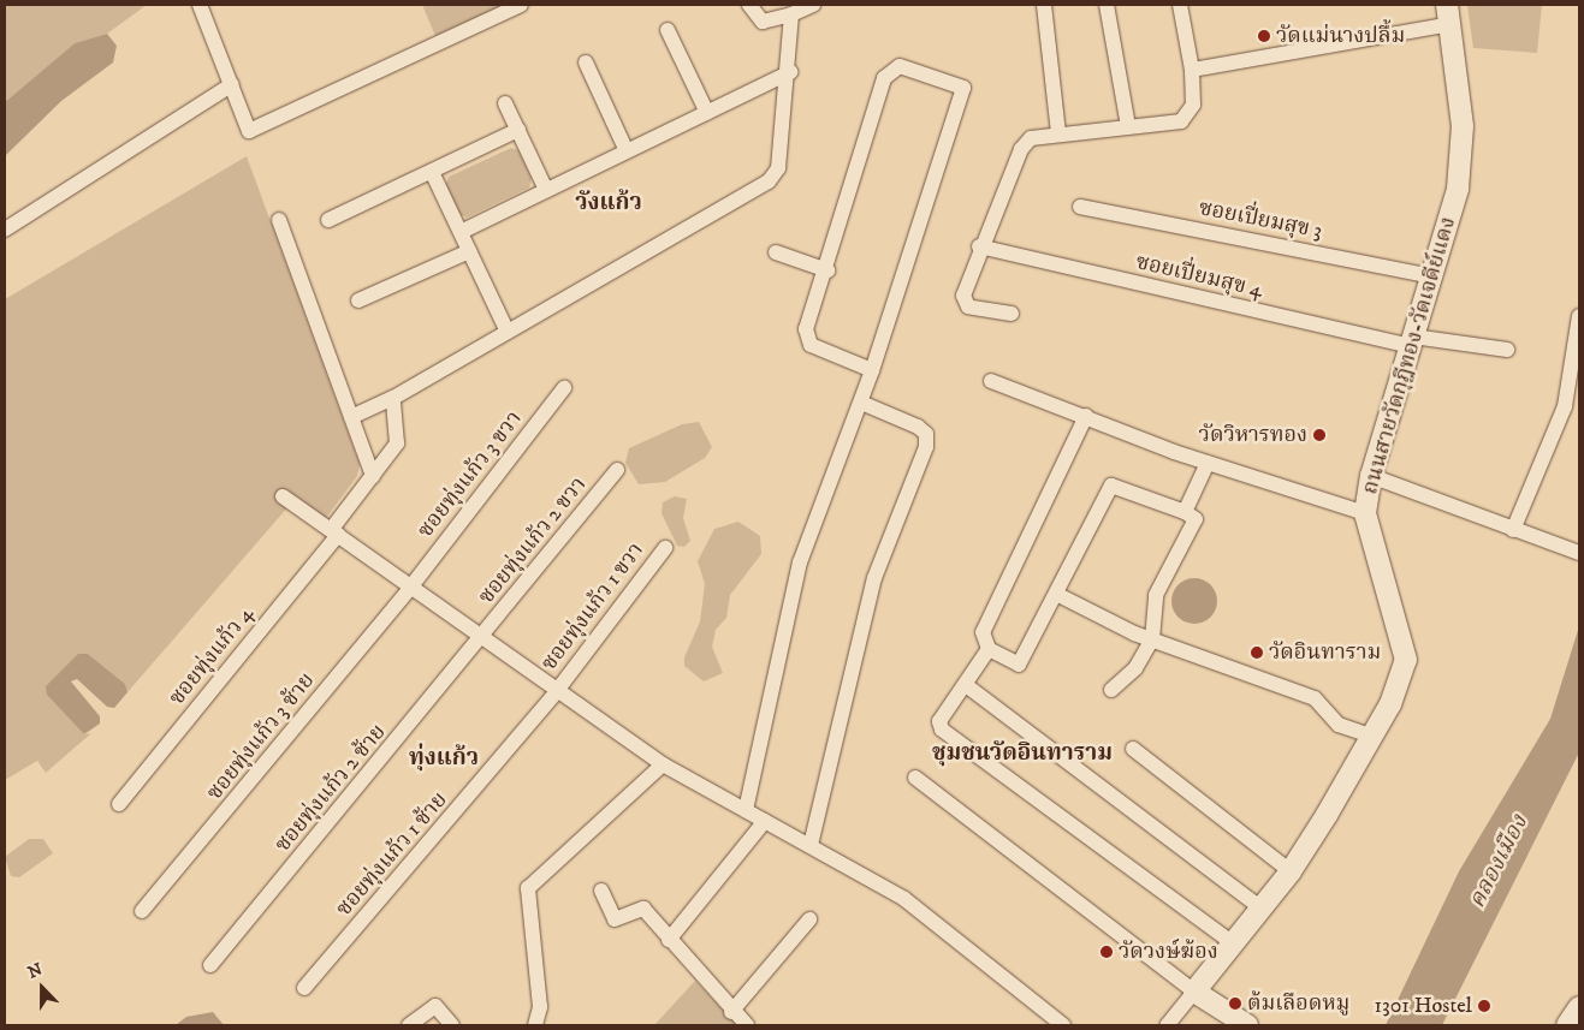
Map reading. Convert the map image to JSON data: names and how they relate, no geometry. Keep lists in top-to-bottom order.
{
  "streets": {
    "main road": ["ถนนสายวัดกุฎีทอง-วัดเจดีย์แดง"],
    "street": [
      "ซอยเปี่ยมสุข 3",
      "ซอยเปี่ยมสุข 4",
      "ซอยทุ่งแก้ว 3 ขวา",
      "ซอยทุ่งแก้ว 2 ขวา",
      "ซอยทุ่งแก้ว 1 ขวา",
      "ซอยทุ่งแก้ว 4",
      "ซอยทุ่งแก้ว 3 ซ้าย",
      "ซอยทุ่งแก้ว 2 ซ้าย",
      "ซอยทุ่งแก้ว 1 ซ้าย"
    ]
  },
  "crossings": [
    ["ซอยเปี่ยมสุข 3", "ถนนสายวัดกุฎีทอง-วัดเจดีย์แดง"],
    ["ซอยเปี่ยมสุข 4", "ถนนสายวัดกุฎีทอง-วัดเจดีย์แดง"],
    ["ซอยทุ่งแก้ว 3 ขวา", "ซอยทุ่งแก้ว 3 ซ้าย"],
    ["ซอยทุ่งแก้ว 2 ขวา", "ซอยทุ่งแก้ว 2 ซ้าย"],
    ["ซอยทุ่งแก้ว 1 ขวา", "ซอยทุ่งแก้ว 1 ซ้าย"]
  ],
  "districts": ["วังแก้ว", "ชุมชนวัดอินทาราม", "ทุ่งแก้ว"],
  "water": ["คลองเมือง"],
  "places": [
    "วัดแม่นางปลื้ม",
    "วัดวิหารทอง",
    "วัดอินทาราม",
    "วัดวงษ์ฆ้อง",
    "ต้มเลือดหมู",
    "1301 Hostel"
  ],
  "north": "top"
}
